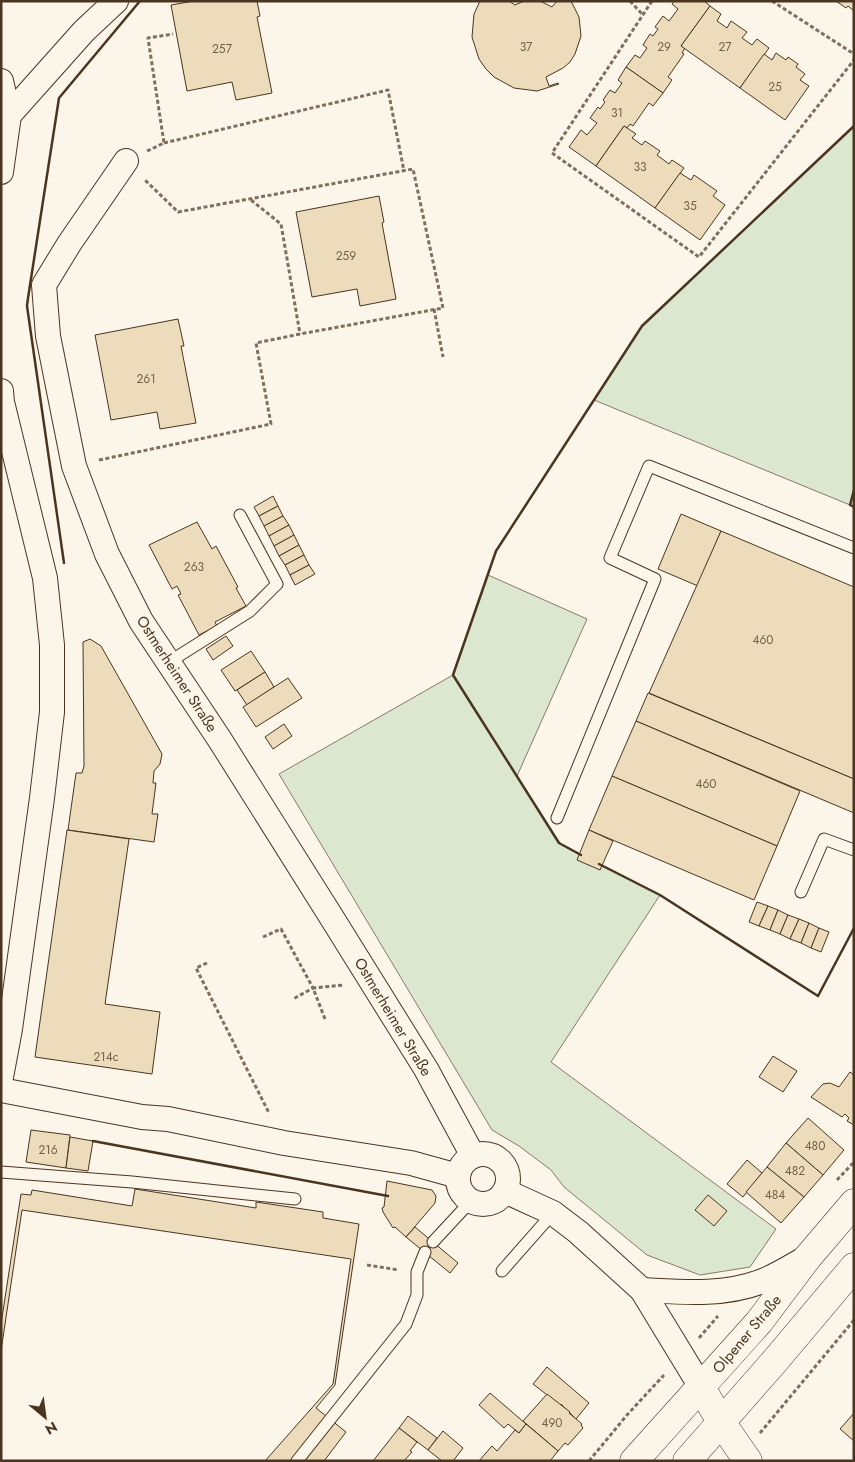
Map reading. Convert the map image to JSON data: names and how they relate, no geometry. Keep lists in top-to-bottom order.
{
  "streets": {
    "main road": ["Olpener Straße"],
    "street": ["Ostmerheimer Straße"]
  },
  "house_numbers": [
    "37",
    "29",
    "27",
    "257",
    "25",
    "31",
    "33",
    "35",
    "259",
    "261",
    "263",
    "460",
    "460",
    "214c",
    "480",
    "216",
    "482",
    "484",
    "490"
  ],
  "north": "bottom right"
}
